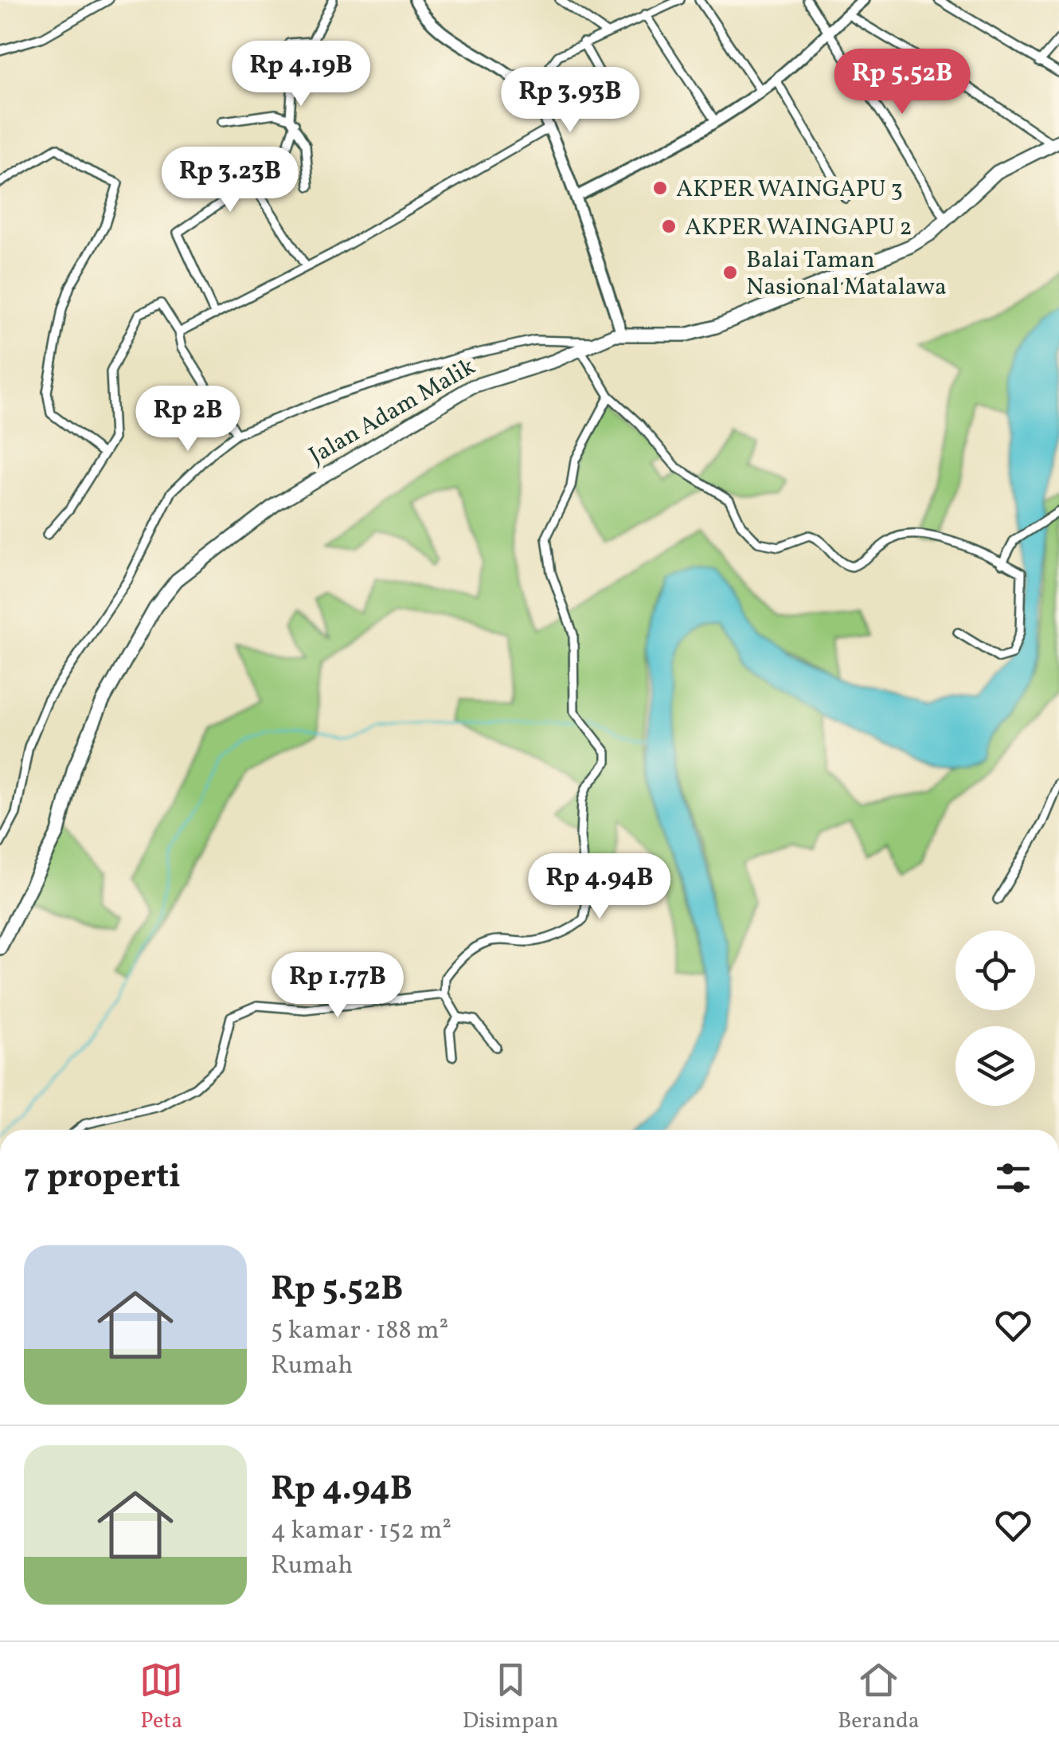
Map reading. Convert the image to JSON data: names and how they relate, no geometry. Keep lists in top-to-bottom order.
{
  "streets": {
    "highway": ["Jalan Adam Malik"]
  },
  "places": ["AKPER WAINGAPU 3", "AKPER WAINGAPU 2", "Balai Taman Nasional Matalawa"],
  "page": {
    "price": [
      "Rp 4.19B",
      "Rp 5.52B",
      "Rp 3.93B",
      "Rp 3.23B",
      "Rp 2B",
      "Rp 4.94B",
      "Rp 1.77B"
    ],
    "heading": "7 properti",
    "list": [
      {
        "name": "Rp 5.52B",
        "note": "5 kamar · 188 m² · Rumah"
      },
      {
        "name": "Rp 4.94B",
        "note": "4 kamar · 152 m² · Rumah"
      }
    ],
    "tabs": ["Peta", "Disimpan", "Beranda"]
  }
}
